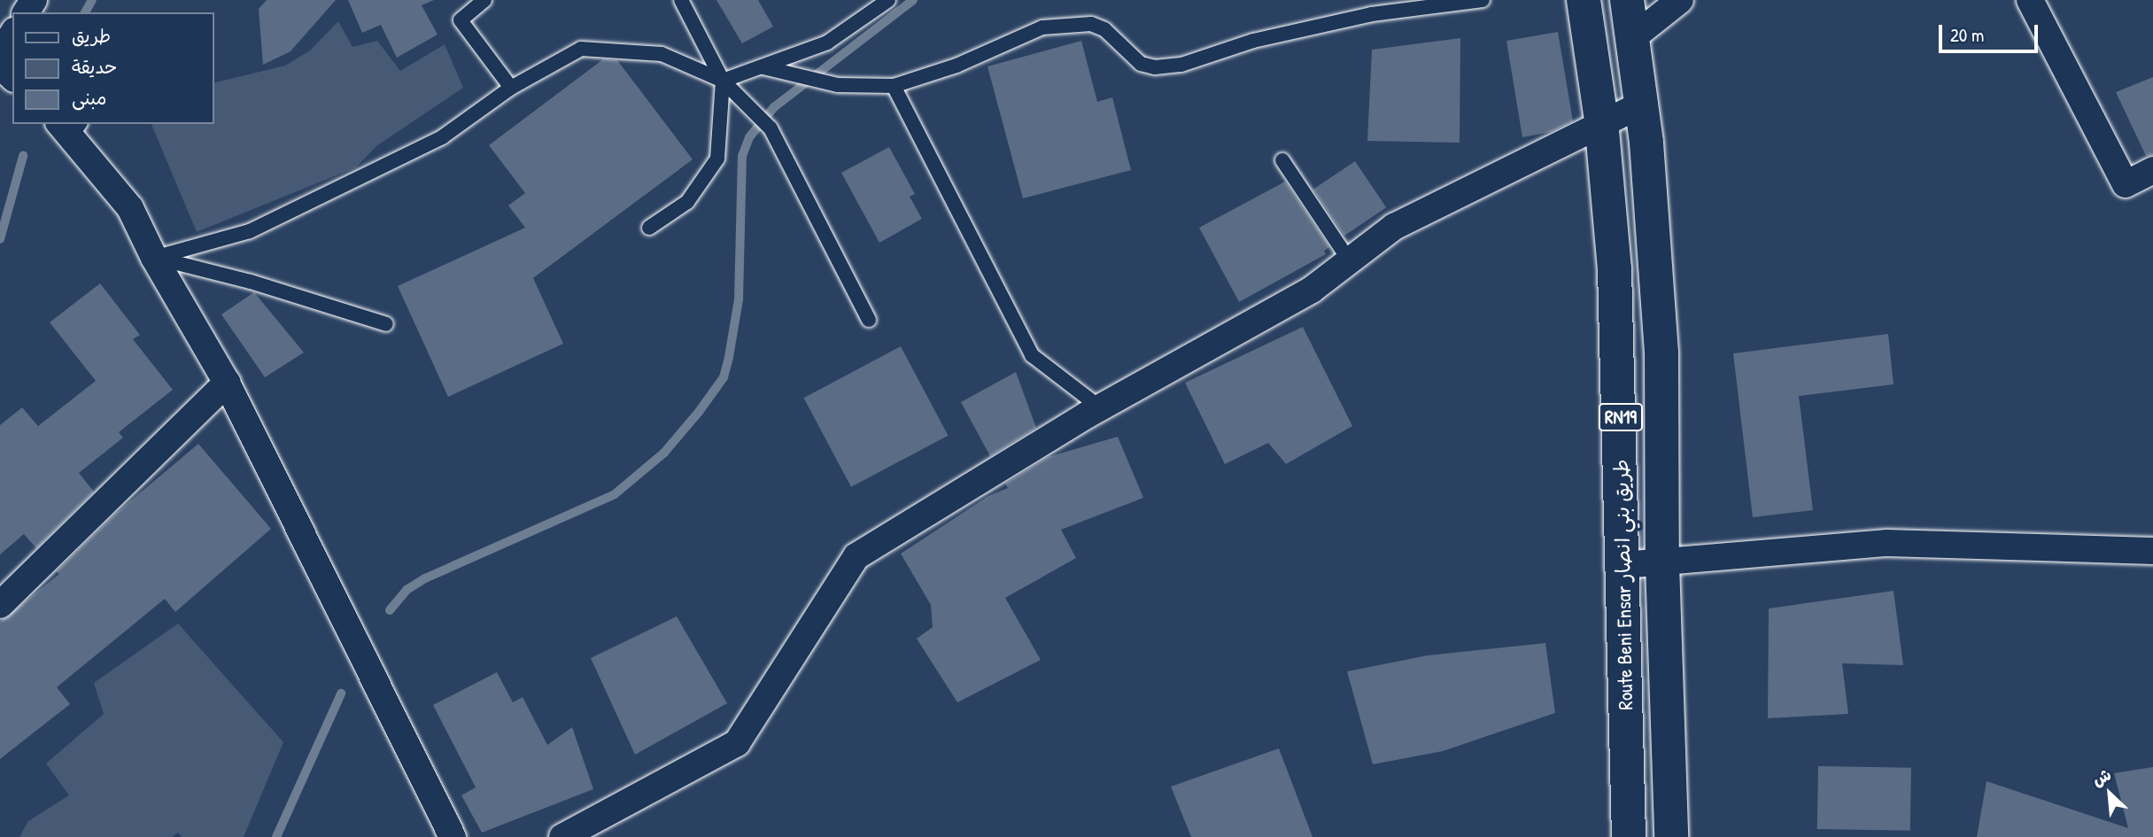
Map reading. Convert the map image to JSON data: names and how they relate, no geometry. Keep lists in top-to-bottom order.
{
  "streets": {
    "highway": ["RN19", "Route Beni Ensar طريق بني انصار"]
  },
  "legend": ["طريق", "حديقة", "مبنى"],
  "scale_bar": "20 m",
  "north": "top left"
}
